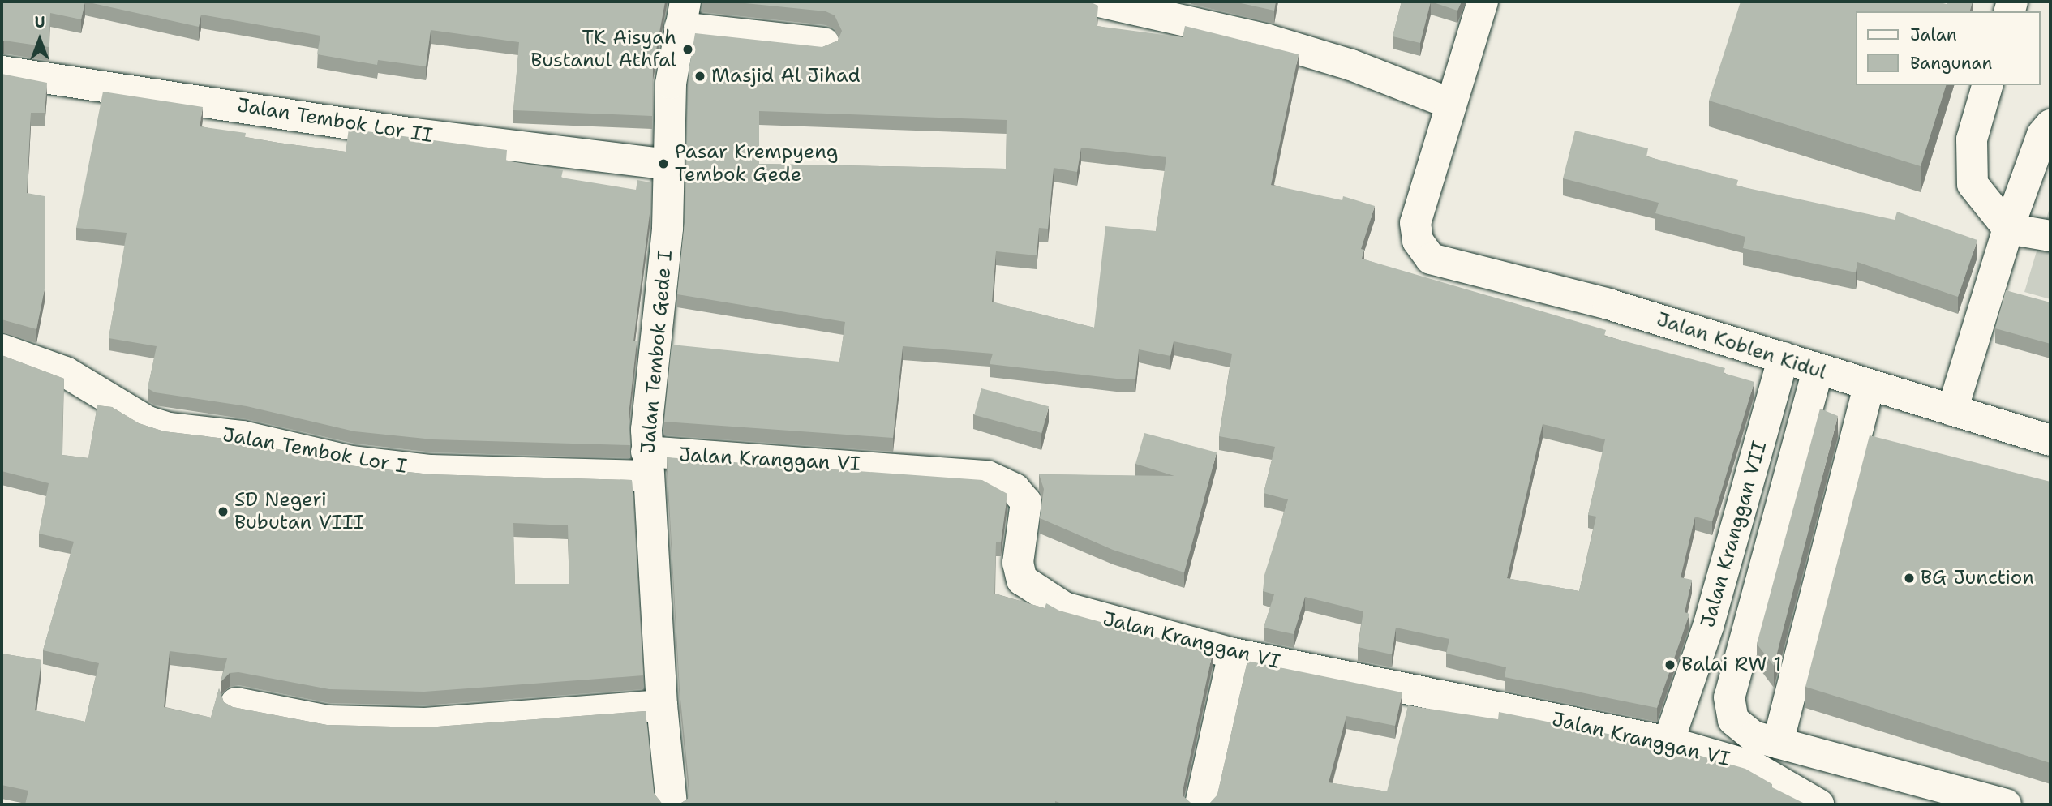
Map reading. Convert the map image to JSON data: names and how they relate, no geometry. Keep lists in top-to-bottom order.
{
  "streets": {
    "street": [
      "Jalan Tembok Lor II",
      "Jalan Koblen Kidul",
      "Jalan Tembok Gede I",
      "Jalan Tembok Lor I",
      "Jalan Kranggan VI",
      "Jalan Kranggan VII"
    ]
  },
  "crossings": [
    ["Jalan Tembok Lor II", "Jalan Tembok Gede I"],
    ["Jalan Koblen Kidul", "Jalan Kranggan VII"],
    ["Jalan Tembok Gede I", "Jalan Tembok Lor I"],
    ["Jalan Tembok Gede I", "Jalan Kranggan VI"],
    ["Jalan Tembok Lor I", "Jalan Kranggan VI"],
    ["Jalan Kranggan VI", "Jalan Kranggan VII"]
  ],
  "places": [
    "TK Aisyah Bustanul Athfal",
    "Masjid Al Jihad",
    "Pasar Krempyeng Tembok Gede",
    "SD Negeri Bubutan VIII",
    "BG Junction",
    "Balai RW 1"
  ],
  "legend": ["Jalan", "Bangunan"],
  "north": "top"
}
